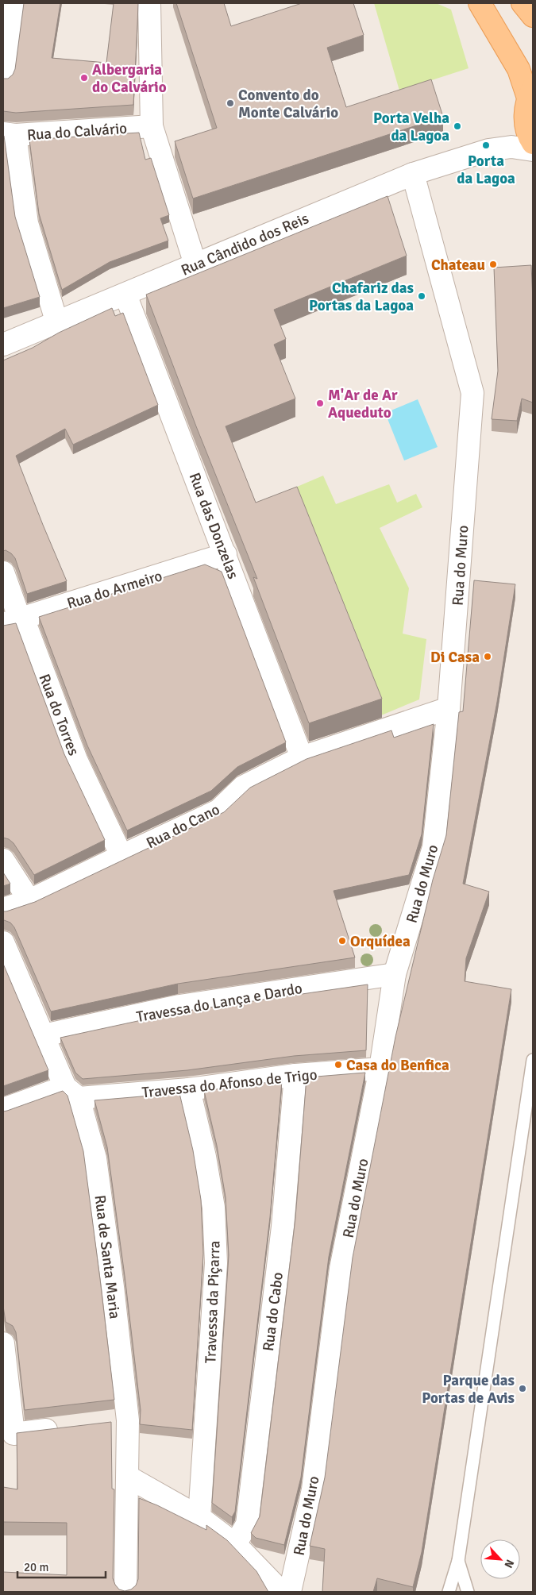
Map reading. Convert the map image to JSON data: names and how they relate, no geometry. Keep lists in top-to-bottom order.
{
  "streets": {
    "street": [
      "Rua do Calvário",
      "Rua Cândido dos Reis",
      "Rua das Donzelas",
      "Rua do Muro",
      "Rua do Armeiro",
      "Rua do Torres",
      "Rua do Cano",
      "Travessa do Lança e Dardo",
      "Travessa do Afonso de Trigo",
      "Rua de Santa Maria",
      "Travessa da Piçarra",
      "Rua do Cabo"
    ]
  },
  "crossings": [
    ["Rua Cândido dos Reis", "Rua das Donzelas"],
    ["Rua Cândido dos Reis", "Rua do Muro"],
    ["Rua das Donzelas", "Rua do Armeiro"],
    ["Rua das Donzelas", "Rua do Cano"],
    ["Rua do Muro", "Rua do Cano"],
    ["Rua do Muro", "Travessa do Lança e Dardo"],
    ["Rua do Muro", "Travessa do Afonso de Trigo"],
    ["Rua do Armeiro", "Rua do Torres"],
    ["Rua do Torres", "Rua do Cano"],
    ["Travessa do Lança e Dardo", "Rua de Santa Maria"],
    ["Travessa do Afonso de Trigo", "Rua de Santa Maria"],
    ["Travessa do Afonso de Trigo", "Travessa da Piçarra"],
    ["Travessa do Afonso de Trigo", "Rua do Cabo"]
  ],
  "places": [
    "Albergaria do Calvário",
    "Convento do Monte Calvário",
    "Porta Velha da Lagoa",
    "Porta da Lagoa",
    "Chateau",
    "Chafariz das Portas da Lagoa",
    "M'Ar de Ar Aqueduto",
    "Di Casa",
    "Orquídea",
    "Casa do Benfica",
    "Parque das Portas de Avis"
  ],
  "scale_bar": "20 m",
  "north": "bottom right"
}
